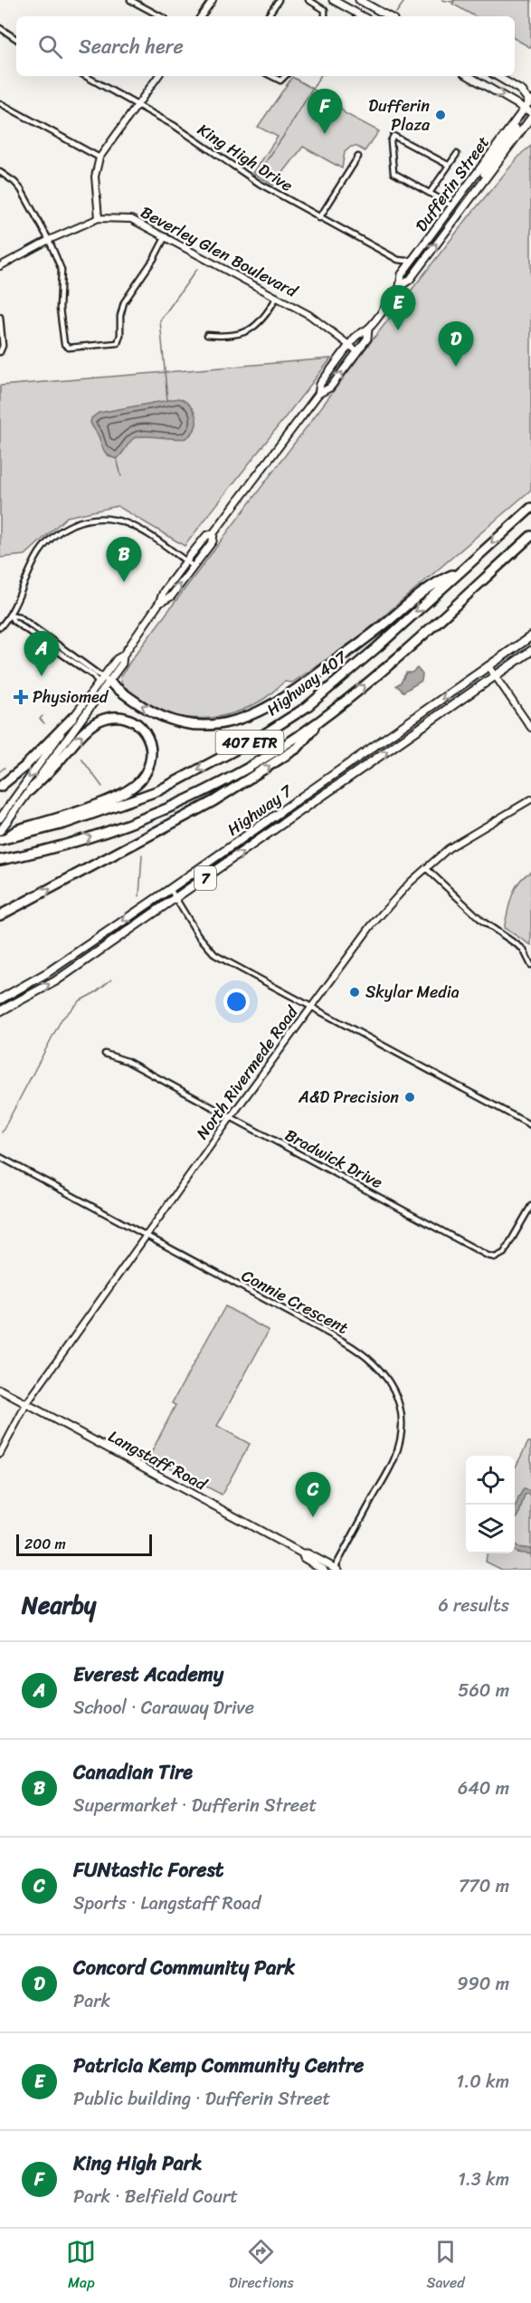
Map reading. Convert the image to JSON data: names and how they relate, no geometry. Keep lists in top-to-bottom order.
{
  "streets": {
    "highway": ["Highway 407", "407 ETR"],
    "main road": [
      "Dufferin Street",
      "Highway 7",
      "7",
      "Langstaff Road"
    ],
    "street": [
      "King High Drive",
      "Beverley Glen Boulevard",
      "North Rivermede Road",
      "Bradwick Drive",
      "Connie Crescent"
    ]
  },
  "crossings": [
    ["Dufferin Street", "Beverley Glen Boulevard"],
    ["Dufferin Street", "Highway 407"],
    ["North Rivermede Road", "Bradwick Drive"],
    ["North Rivermede Road", "Connie Crescent"],
    ["North Rivermede Road", "Langstaff Road"],
    ["Connie Crescent", "Langstaff Road"]
  ],
  "places": {
    "other": ["Dufferin Plaza", "Skylar Media", "A&D Precision"],
    "health": ["Physiomed"]
  },
  "scale_bar": "200 m",
  "page": {
    "search": "Search here",
    "pins": [
      "F",
      "E",
      "D",
      "B",
      "A",
      "C"
    ],
    "scale": "200 m",
    "heading": ["Nearby", "6 results"],
    "list": [
      {
        "mark": "A",
        "name": "Everest Academy",
        "note": "School · Caraway Drive",
        "value": "560 m"
      },
      {
        "mark": "B",
        "name": "Canadian Tire",
        "note": "Supermarket · Dufferin Street",
        "value": "640 m"
      },
      {
        "mark": "C",
        "name": "FUNtastic Forest",
        "note": "Sports · Langstaff Road",
        "value": "770 m"
      },
      {
        "mark": "D",
        "name": "Concord Community Park",
        "note": "Park",
        "value": "990 m"
      },
      {
        "mark": "E",
        "name": "Patricia Kemp Community Centre",
        "note": "Public building · Dufferin Street",
        "value": "1.0 km"
      },
      {
        "mark": "F",
        "name": "King High Park",
        "note": "Park · Belfield Court",
        "value": "1.3 km"
      }
    ],
    "nav": ["Map", "Directions", "Saved"]
  }
}
